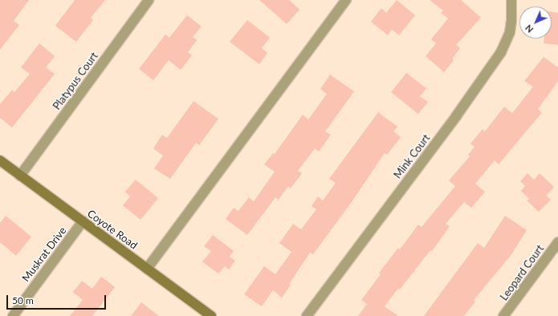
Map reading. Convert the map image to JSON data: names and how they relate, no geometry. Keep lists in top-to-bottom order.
{
  "streets": {
    "street": [
      "Platypus Court",
      "Mink Court",
      "Coyote Road",
      "Muskrat Drive",
      "Leopard Court"
    ]
  },
  "crossings": [
    ["Platypus Court", "Coyote Road"],
    ["Coyote Road", "Muskrat Drive"]
  ],
  "scale_bar": "50 m",
  "north": "bottom left"
}
